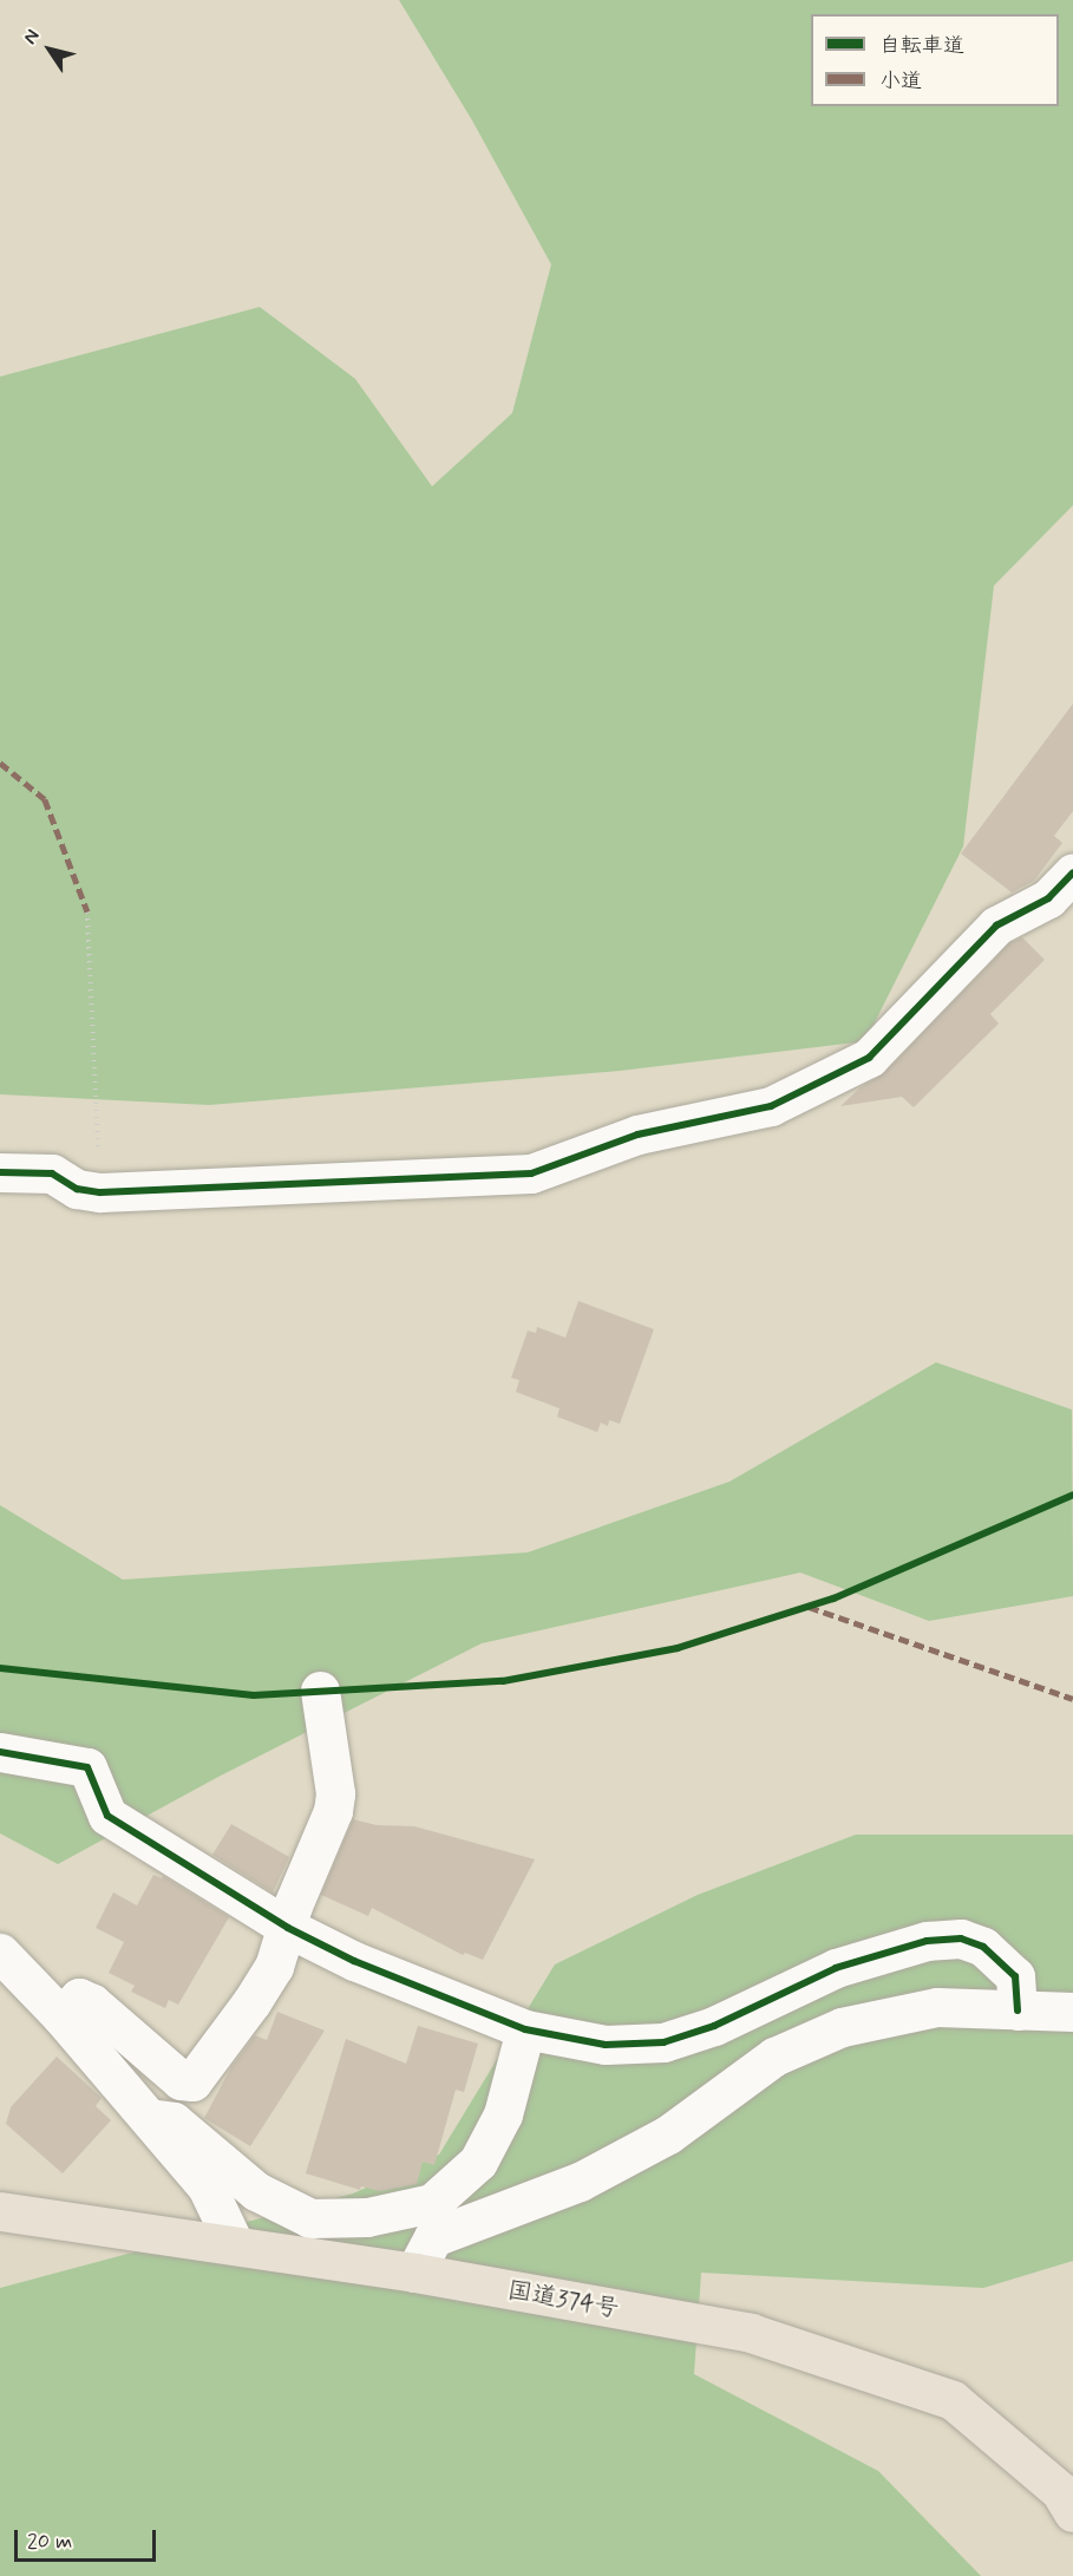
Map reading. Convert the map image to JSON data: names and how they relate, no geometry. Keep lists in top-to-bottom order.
{
  "streets": {
    "highway": ["国道374号"]
  },
  "legend": ["自転車道", "小道"],
  "scale_bar": "20 m",
  "north": "top left"
}
